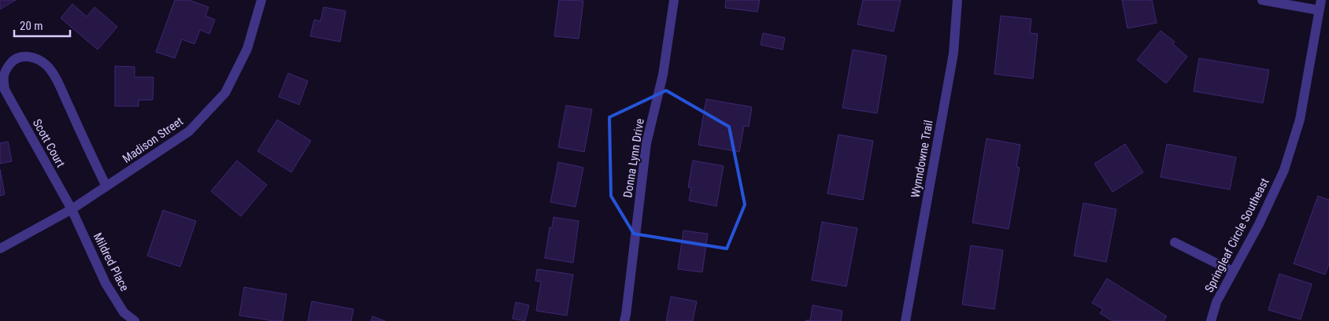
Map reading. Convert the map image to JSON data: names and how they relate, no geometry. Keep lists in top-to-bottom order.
{
  "streets": {
    "street": [
      "Madison Street",
      "Scott Court",
      "Donna Lynn Drive",
      "Wynndowne Trail",
      "Springleaf Circle Southeast",
      "Mildred Place"
    ]
  },
  "crossings": [
    ["Madison Street", "Scott Court"],
    ["Madison Street", "Mildred Place"],
    ["Scott Court", "Mildred Place"]
  ],
  "scale_bar": "20 m"
}
